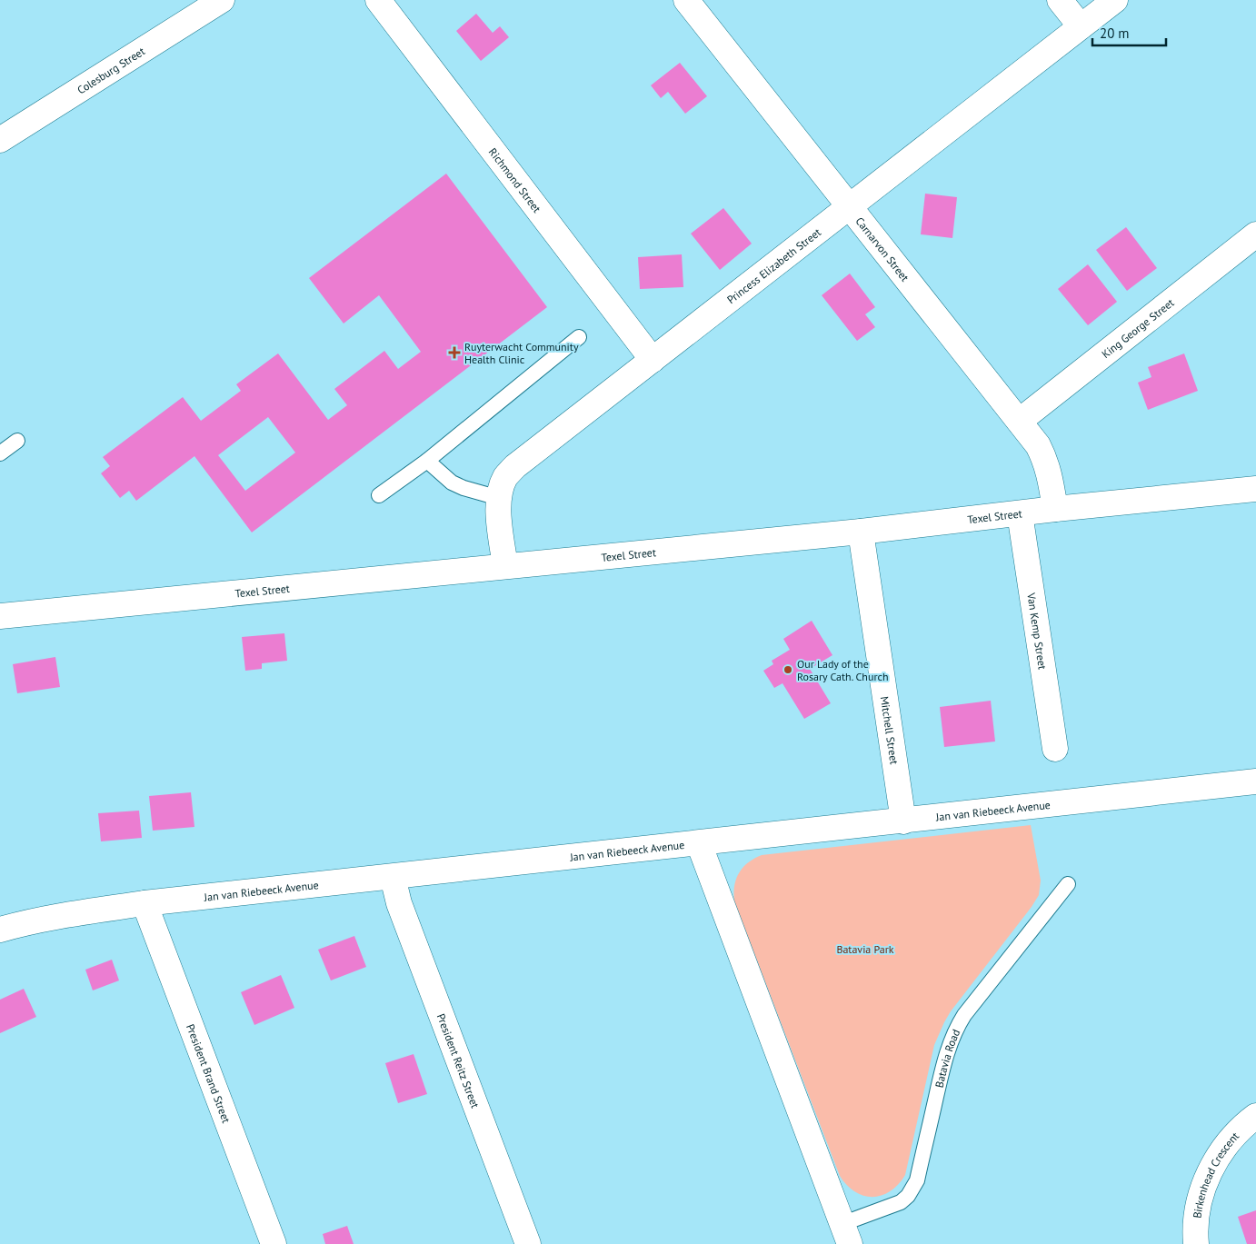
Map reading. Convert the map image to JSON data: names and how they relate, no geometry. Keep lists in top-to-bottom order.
{
  "streets": {
    "street": [
      "Colesburg Street",
      "Richmond Street",
      "Carnarvon Street",
      "Princess Elizabeth Street",
      "King George Street",
      "Texel Street",
      "Van Kemp Street",
      "Mitchell Street",
      "Jan van Riebeeck Avenue",
      "Batavia Road",
      "President Reitz Street",
      "President Brand Street",
      "Birkenhead Crescent"
    ]
  },
  "crossings": [
    ["Richmond Street", "Princess Elizabeth Street"],
    ["Carnarvon Street", "Princess Elizabeth Street"],
    ["Carnarvon Street", "King George Street"],
    ["Carnarvon Street", "Texel Street"],
    ["Princess Elizabeth Street", "Texel Street"],
    ["Texel Street", "Van Kemp Street"],
    ["Texel Street", "Mitchell Street"],
    ["Mitchell Street", "Jan van Riebeeck Avenue"],
    ["Jan van Riebeeck Avenue", "Batavia Road"],
    ["Jan van Riebeeck Avenue", "President Reitz Street"],
    ["Jan van Riebeeck Avenue", "President Brand Street"]
  ],
  "parks": ["Batavia Park"],
  "places": {
    "health": ["Ruyterwacht Community Health Clinic"],
    "other": ["Our Lady of the Rosary Cath. Church"]
  },
  "scale_bar": "20 m"
}
